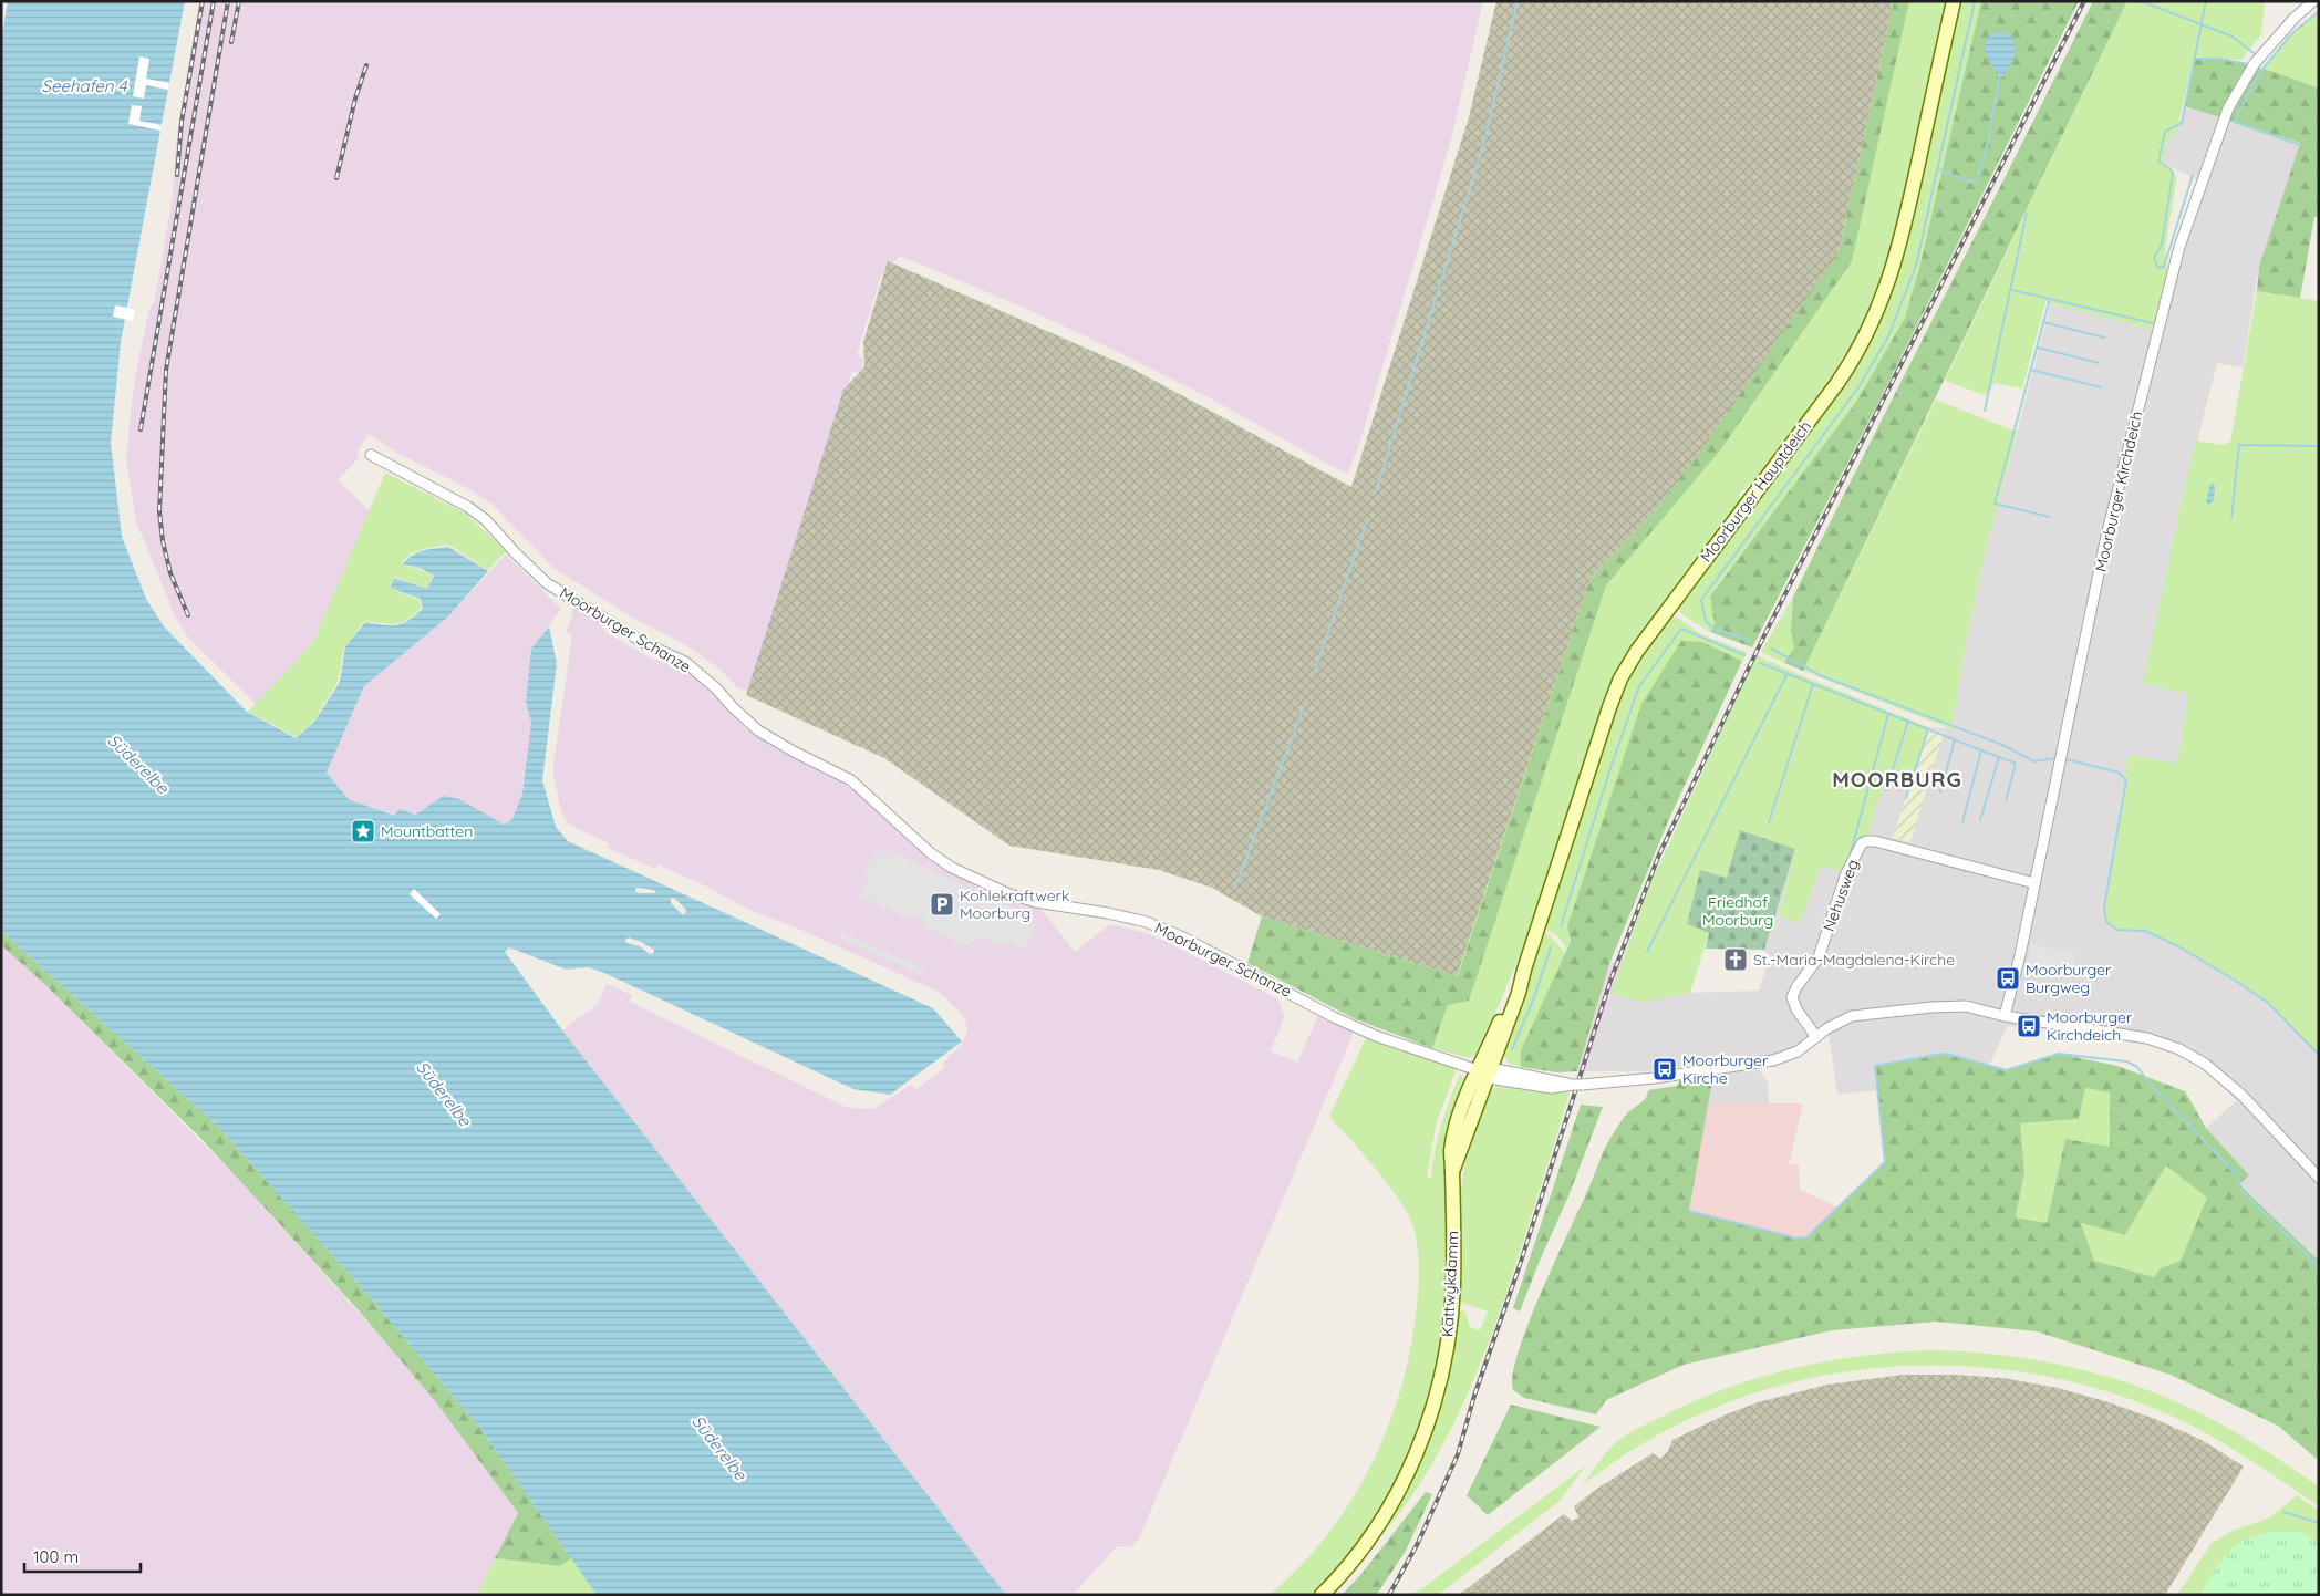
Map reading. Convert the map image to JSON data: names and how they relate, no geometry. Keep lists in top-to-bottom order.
{
  "streets": {
    "main road": ["Moorburger Hauptdeich", "Kattwykdamm"],
    "street": ["Moorburger Kirchdeich", "Moorburger Schanze", "Nehusweg"]
  },
  "crossings": [
    ["Moorburger Hauptdeich", "Moorburger Schanze"],
    ["Moorburger Hauptdeich", "Kattwykdamm"],
    ["Moorburger Kirchdeich", "Moorburger Schanze"],
    ["Moorburger Kirchdeich", "Nehusweg"],
    ["Moorburger Schanze", "Nehusweg"],
    ["Moorburger Schanze", "Kattwykdamm"]
  ],
  "districts": ["MOORBURG"],
  "water": ["Seehafen 4", "Süderelbe"],
  "parks": ["Friedhof Moorburg"],
  "places": {
    "place": ["Mountbatten"],
    "parking": ["Kohlekraftwerk Moorburg"],
    "church": ["St.-Maria-Magdalena-Kirche"],
    "bus stop": ["Moorburger Burgweg", "Moorburger Kirchdeich", "Moorburger Kirche"]
  },
  "scale_bar": "100 m"
}
